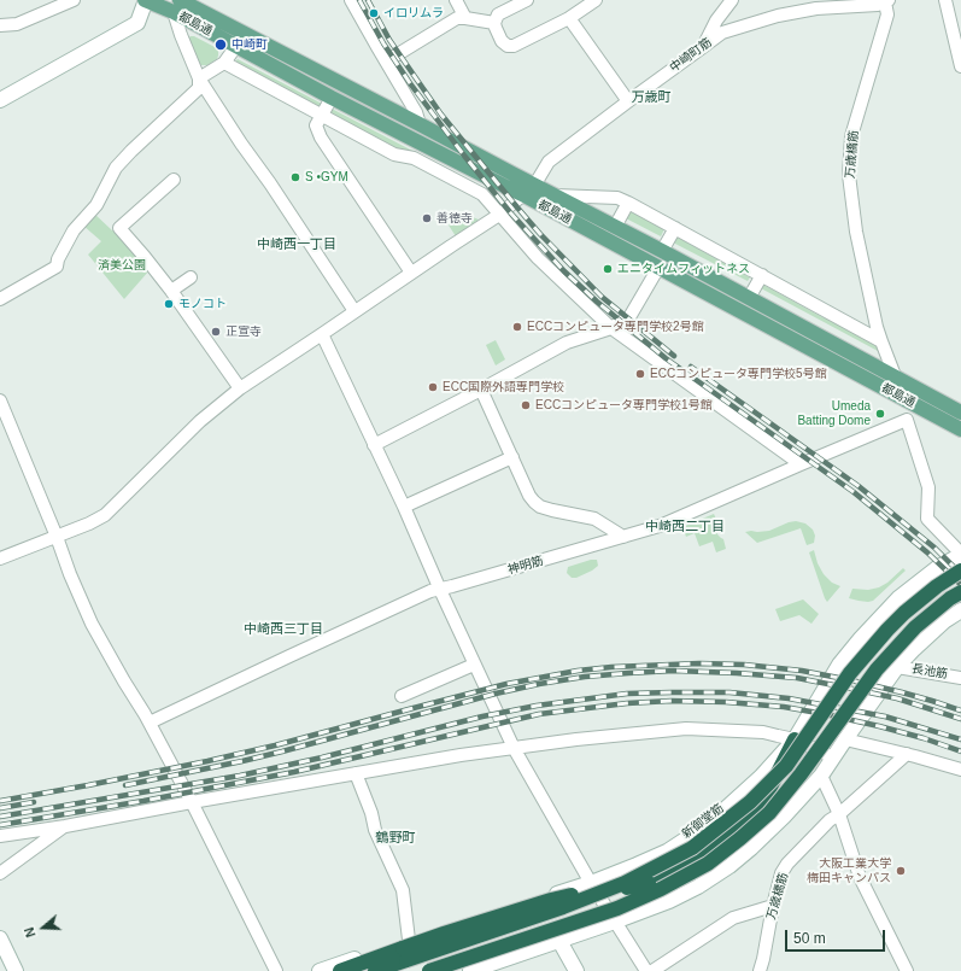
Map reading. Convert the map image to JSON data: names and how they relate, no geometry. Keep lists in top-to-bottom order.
{
  "streets": {
    "highway": ["新御堂筋"],
    "main road": ["都島通"],
    "street": [
      "中崎町筋",
      "万歳橋筋",
      "神明筋",
      "長池筋"
    ]
  },
  "crossings": [
    ["都島通", "中崎町筋"],
    ["都島通", "万歳橋筋"],
    ["中崎町筋", "万歳橋筋"]
  ],
  "districts": [
    "万歳町",
    "中崎西一丁目",
    "中崎西二丁目",
    "中崎西三丁目",
    "鶴野町"
  ],
  "parks": ["済美公園"],
  "places": [
    "イロリムラ",
    "中崎町",
    "S •GYM",
    "善徳寺",
    "エニタイムフィットネス",
    "モノコト",
    "ECCコンピュータ専門学校2号館",
    "正宣寺",
    "ECCコンピュータ専門学校5号館",
    "ECC国際外語専門学校",
    "ECCコンピュータ専門学校1号館",
    "Umeda Batting Dome",
    "大阪工業大学 梅田キャンパス"
  ],
  "scale_bar": "50 m",
  "north": "left"
}
